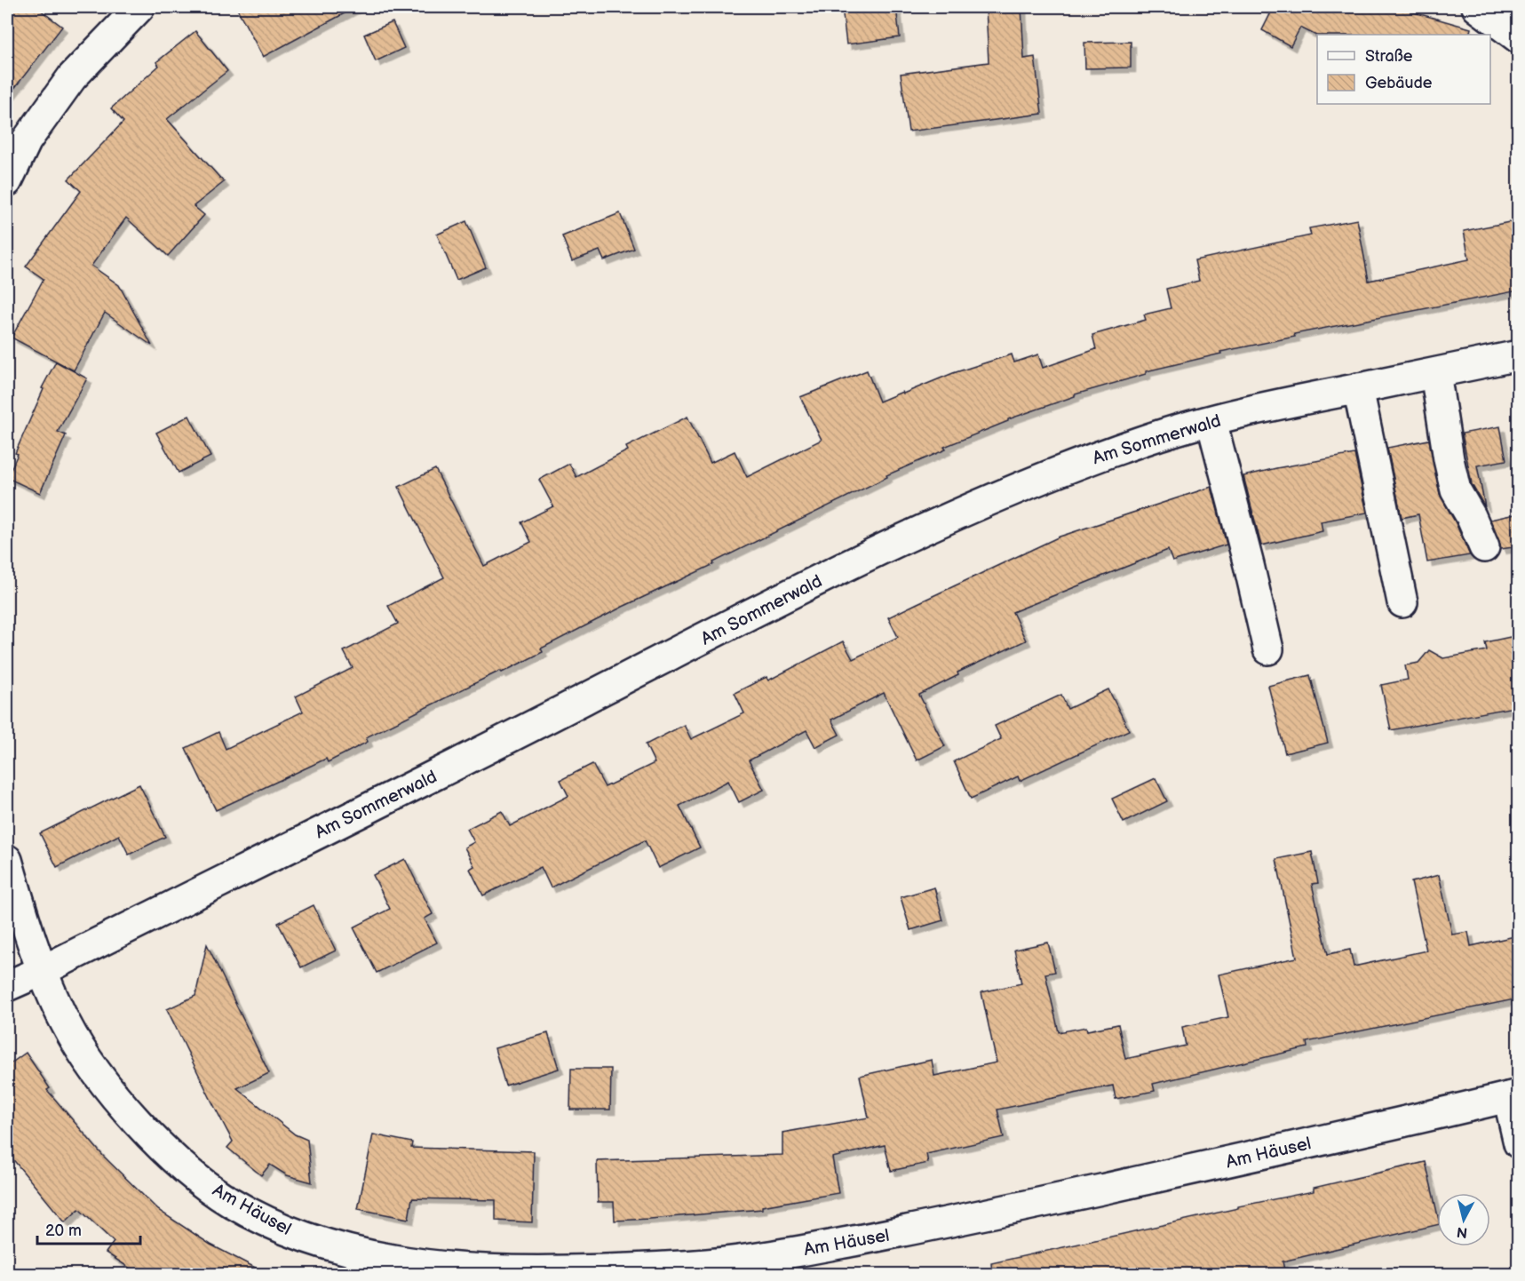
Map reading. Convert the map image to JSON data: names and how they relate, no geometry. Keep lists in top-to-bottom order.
{
  "streets": {
    "street": ["Am Sommerwald", "Am Häusel"]
  },
  "crossings": [
    ["Am Sommerwald", "Am Häusel"]
  ],
  "legend": ["Straße", "Gebäude"],
  "scale_bar": "20 m",
  "north": "bottom"
}
